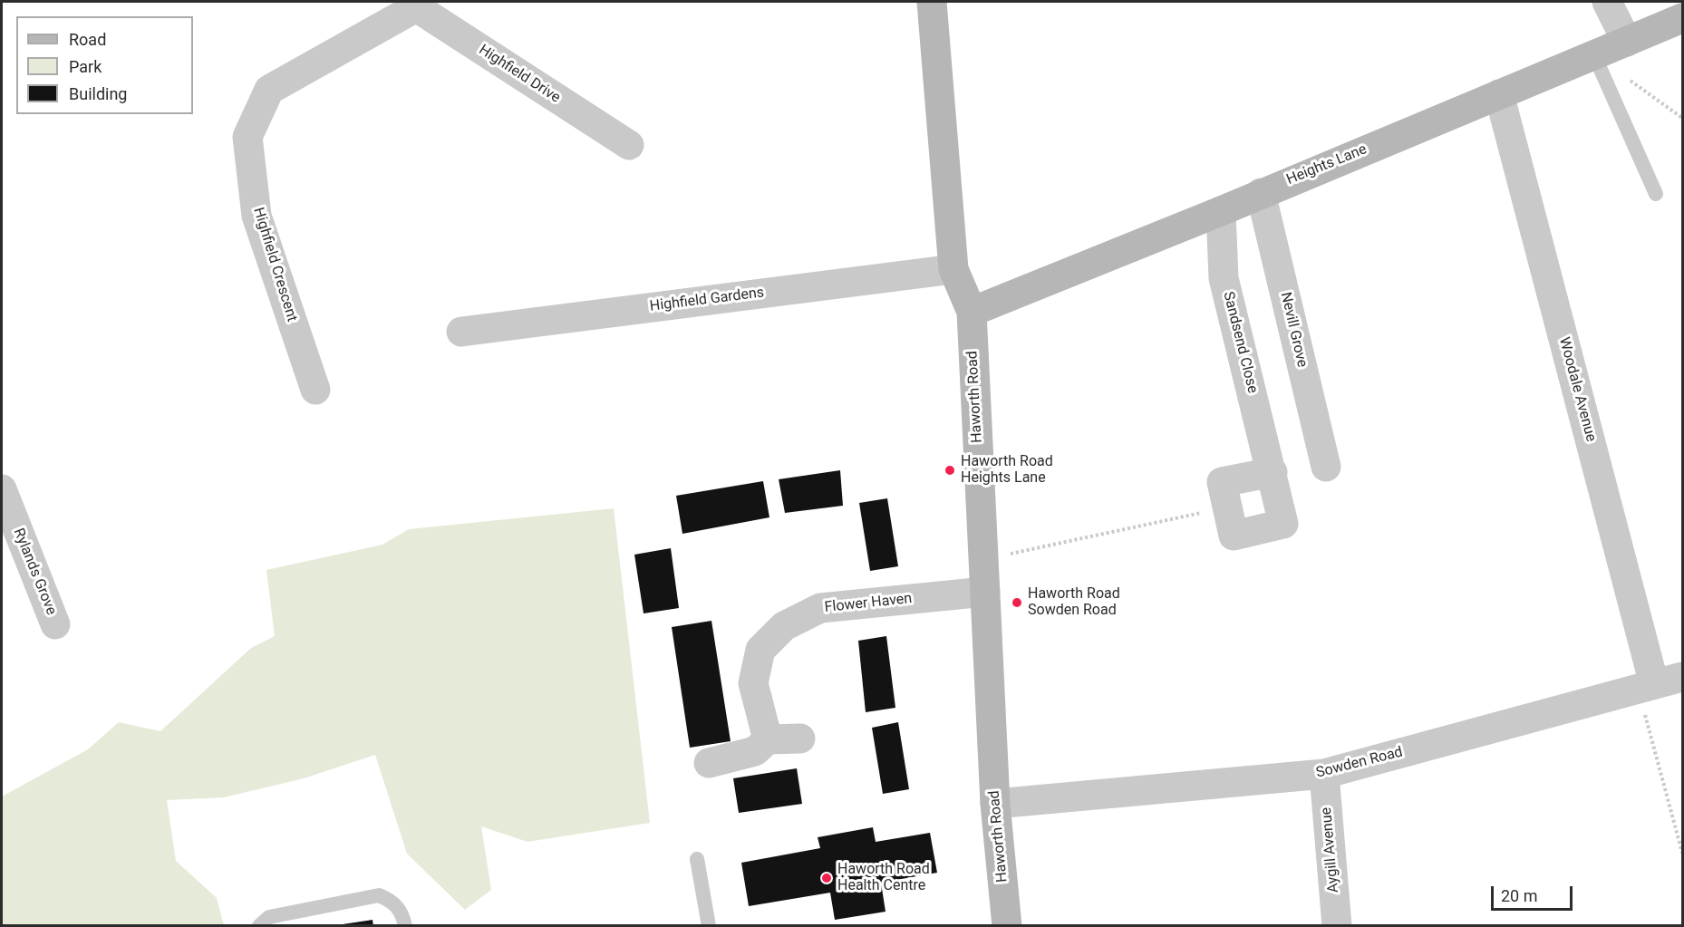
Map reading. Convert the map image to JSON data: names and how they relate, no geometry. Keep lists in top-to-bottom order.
{
  "streets": {
    "main road": ["Heights Lane", "Haworth Road"],
    "street": [
      "Highfield Drive",
      "Highfield Crescent",
      "Highfield Gardens",
      "Nevill Grove",
      "Sandsend Close",
      "Woodale Avenue",
      "Rylands Grove",
      "Flower Haven",
      "Sowden Road",
      "Aygill Avenue"
    ]
  },
  "crossings": [
    ["Highfield Drive", "Highfield Crescent"],
    ["Heights Lane", "Nevill Grove"],
    ["Heights Lane", "Sandsend Close"],
    ["Heights Lane", "Woodale Avenue"],
    ["Heights Lane", "Haworth Road"],
    ["Highfield Gardens", "Haworth Road"],
    ["Woodale Avenue", "Sowden Road"],
    ["Haworth Road", "Flower Haven"],
    ["Haworth Road", "Sowden Road"],
    ["Sowden Road", "Aygill Avenue"]
  ],
  "places": ["Haworth Road Heights Lane", "Haworth Road Sowden Road", "Haworth Road Health Centre"],
  "legend": ["Road", "Park", "Building"],
  "scale_bar": "20 m"
}
